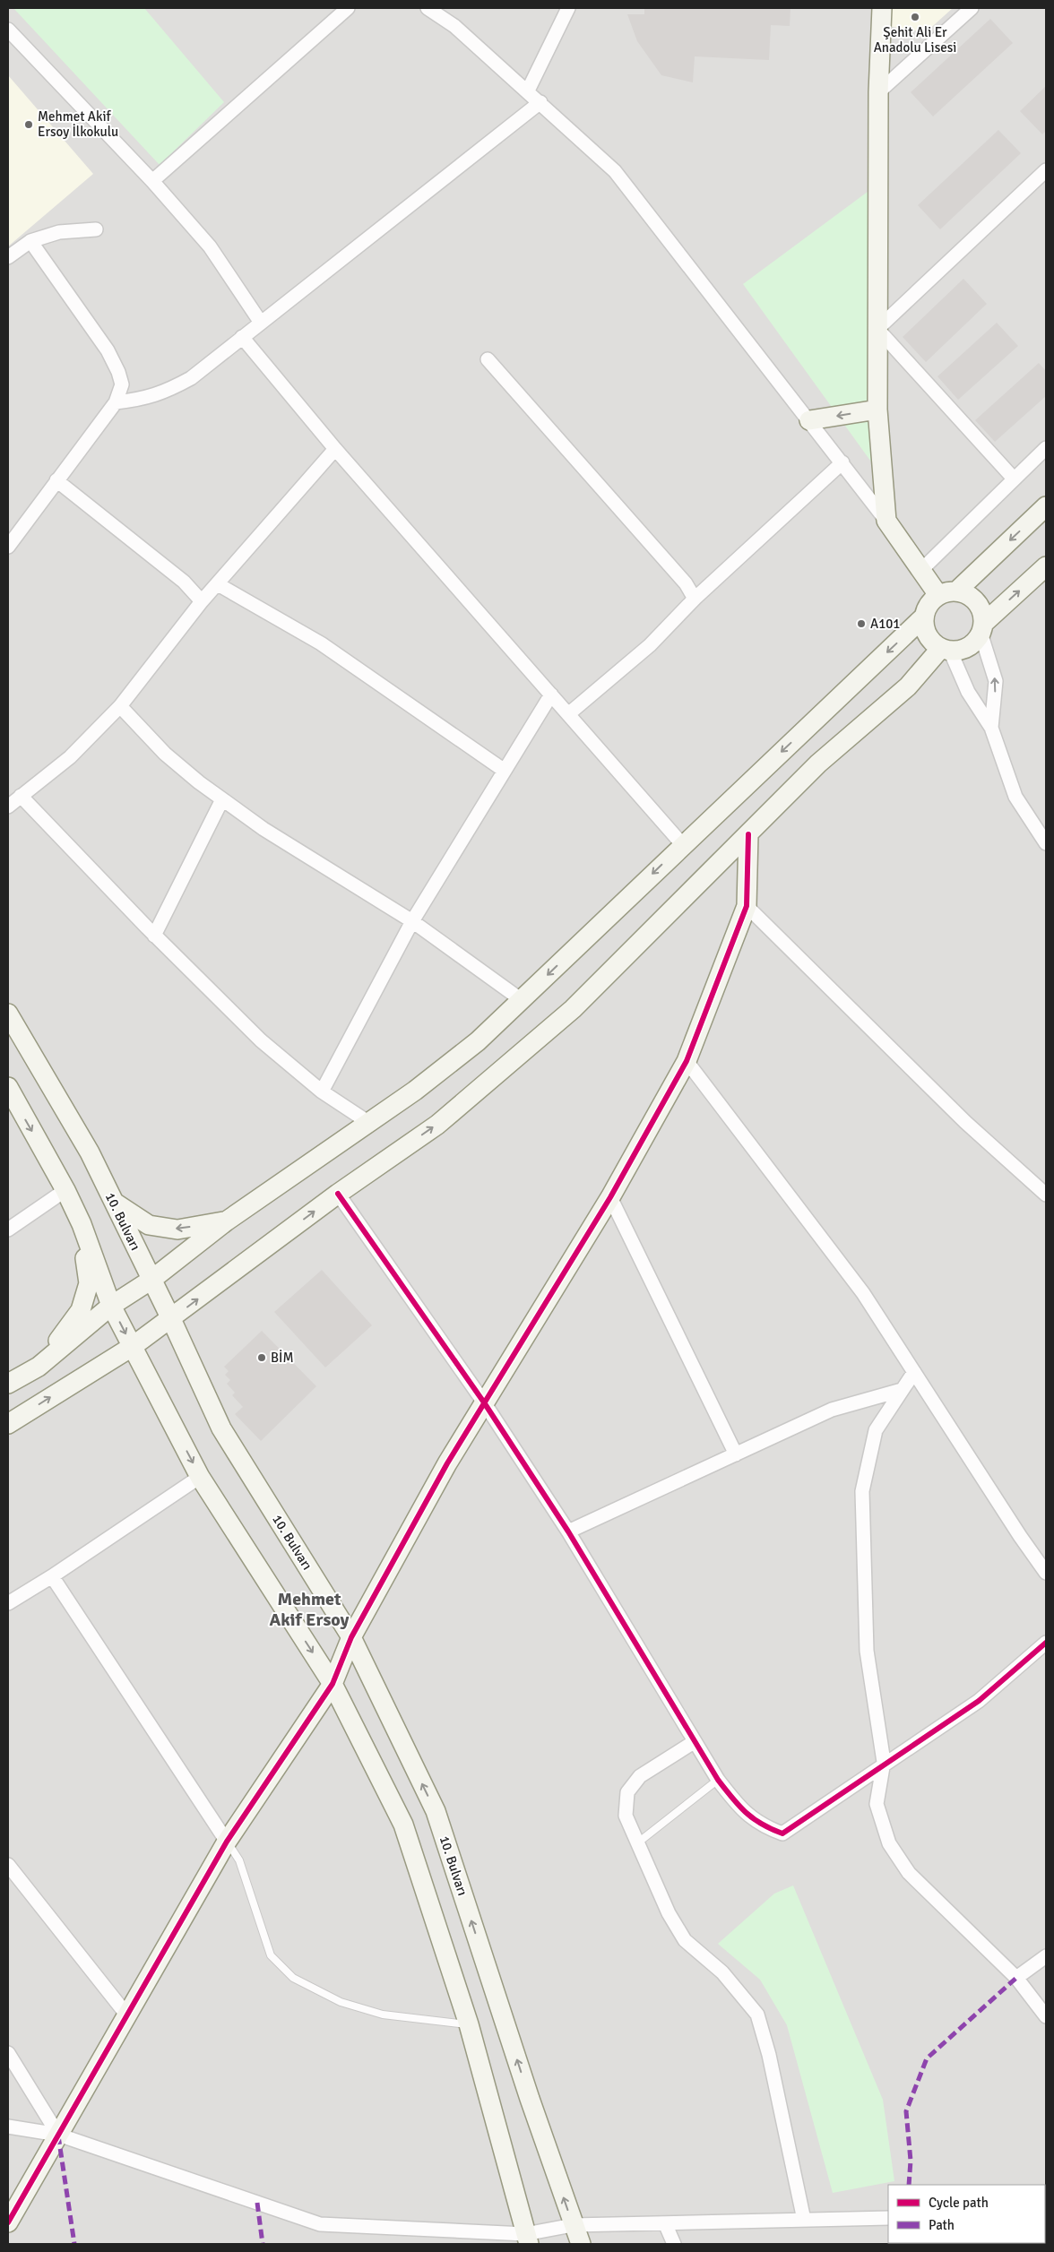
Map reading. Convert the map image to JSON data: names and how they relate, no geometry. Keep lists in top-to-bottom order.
{
  "streets": {
    "main road": ["10. Bulvarı"]
  },
  "districts": ["Mehmet Akif Ersoy"],
  "places": [
    "Şehit Ali Er Anadolu Lisesi",
    "Mehmet Akif Ersoy İlkokulu",
    "A101",
    "BİM"
  ],
  "legend": ["Cycle path", "Path"]
}
